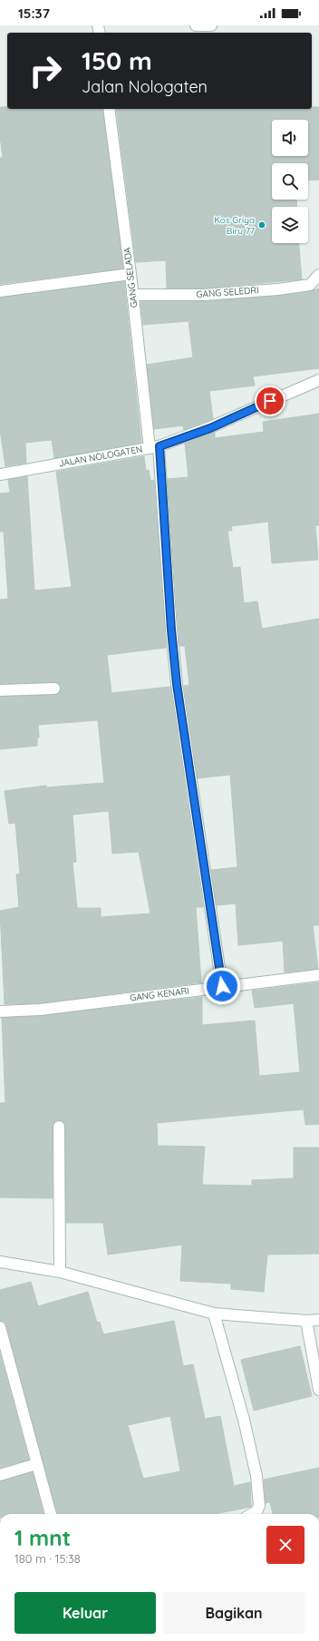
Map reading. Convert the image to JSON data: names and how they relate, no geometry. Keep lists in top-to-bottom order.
{
  "streets": {
    "street": [
      "GANG SELADA",
      "GANG SELEDRI",
      "JALAN NOLOGATEN",
      "GANG KENARI"
    ]
  },
  "crossings": [
    ["GANG SELADA", "GANG SELEDRI"],
    ["GANG SELADA", "JALAN NOLOGATEN"],
    ["GANG SELADA", "GANG KENARI"]
  ],
  "places": ["Kos Griya Biru 77"],
  "page": {
    "status": "15:37",
    "turn": ["150 m", "Jalan Nologaten"],
    "heading": ["1 mnt", "180 m · 15:38"],
    "buttons": ["Keluar", "Bagikan"]
  }
}
